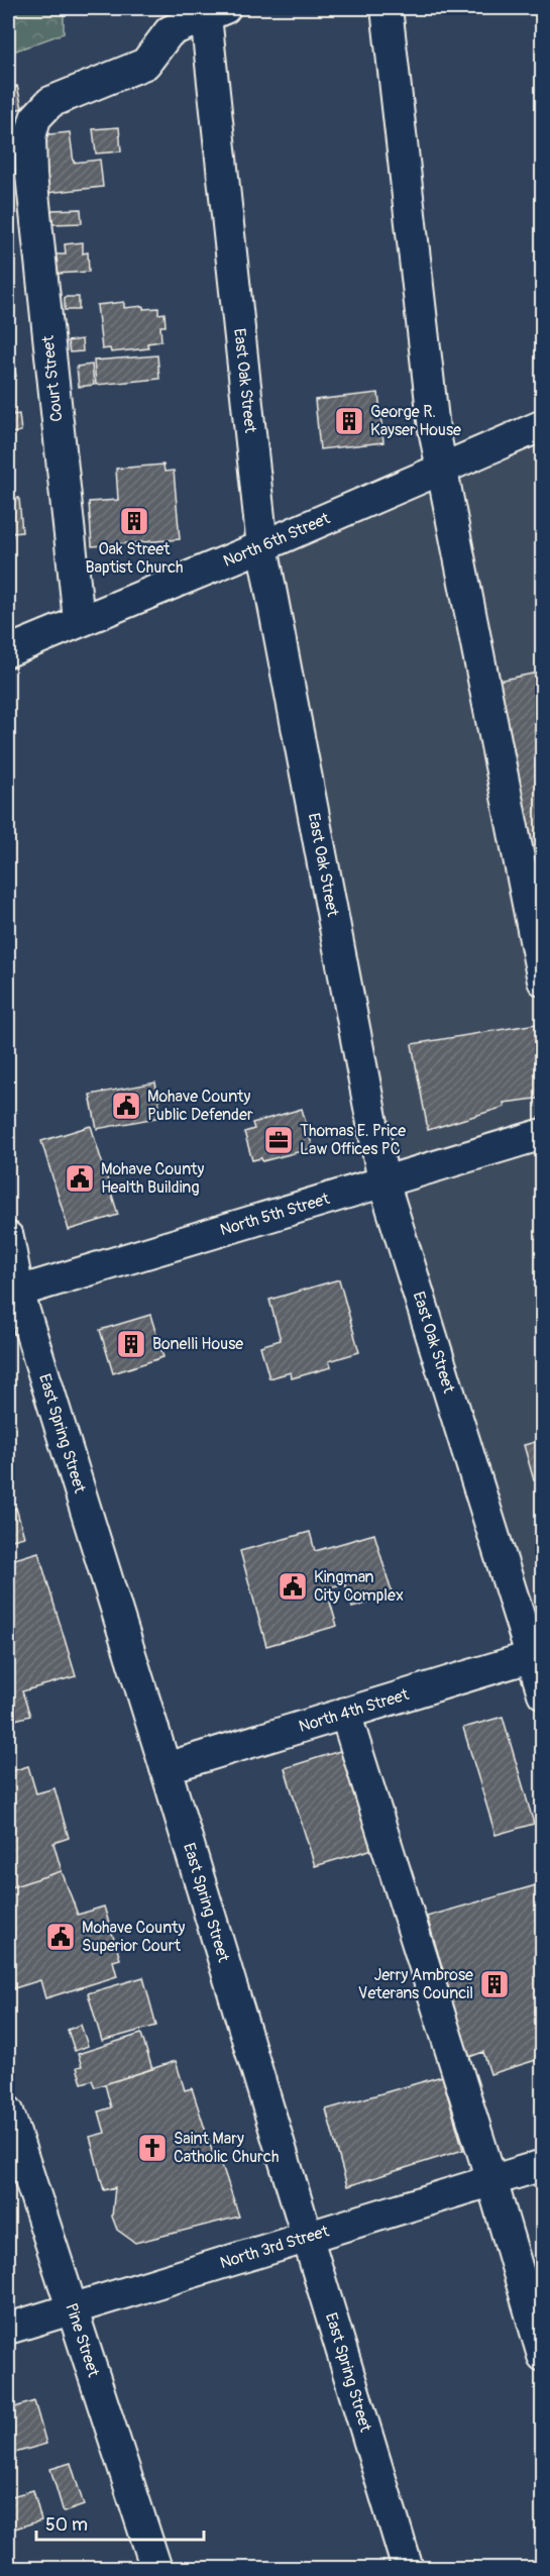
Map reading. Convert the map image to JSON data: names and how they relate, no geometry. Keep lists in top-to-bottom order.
{
  "streets": {
    "street": [
      "Court Street",
      "East Oak Street",
      "North 6th Street",
      "North 5th Street",
      "East Spring Street",
      "North 4th Street",
      "North 3rd Street",
      "Pine Street"
    ]
  },
  "crossings": [
    ["Court Street", "East Oak Street"],
    ["Court Street", "North 6th Street"],
    ["East Oak Street", "North 6th Street"],
    ["East Oak Street", "North 5th Street"],
    ["East Oak Street", "North 4th Street"],
    ["North 5th Street", "East Spring Street"],
    ["East Spring Street", "North 4th Street"],
    ["East Spring Street", "North 3rd Street"],
    ["North 3rd Street", "Pine Street"]
  ],
  "places": {
    "building": [
      "George R. Kayser House",
      "Oak Street Baptist Church",
      "Bonelli House",
      "Jerry Ambrose Veterans Council"
    ],
    "public building": [
      "Mohave County Public Defender",
      "Mohave County Health Building",
      "Kingman City Complex",
      "Mohave County Superior Court"
    ],
    "office": ["Thomas E. Price Law Offices PC"],
    "church": ["Saint Mary Catholic Church"]
  },
  "scale_bar": "50 m"
}
